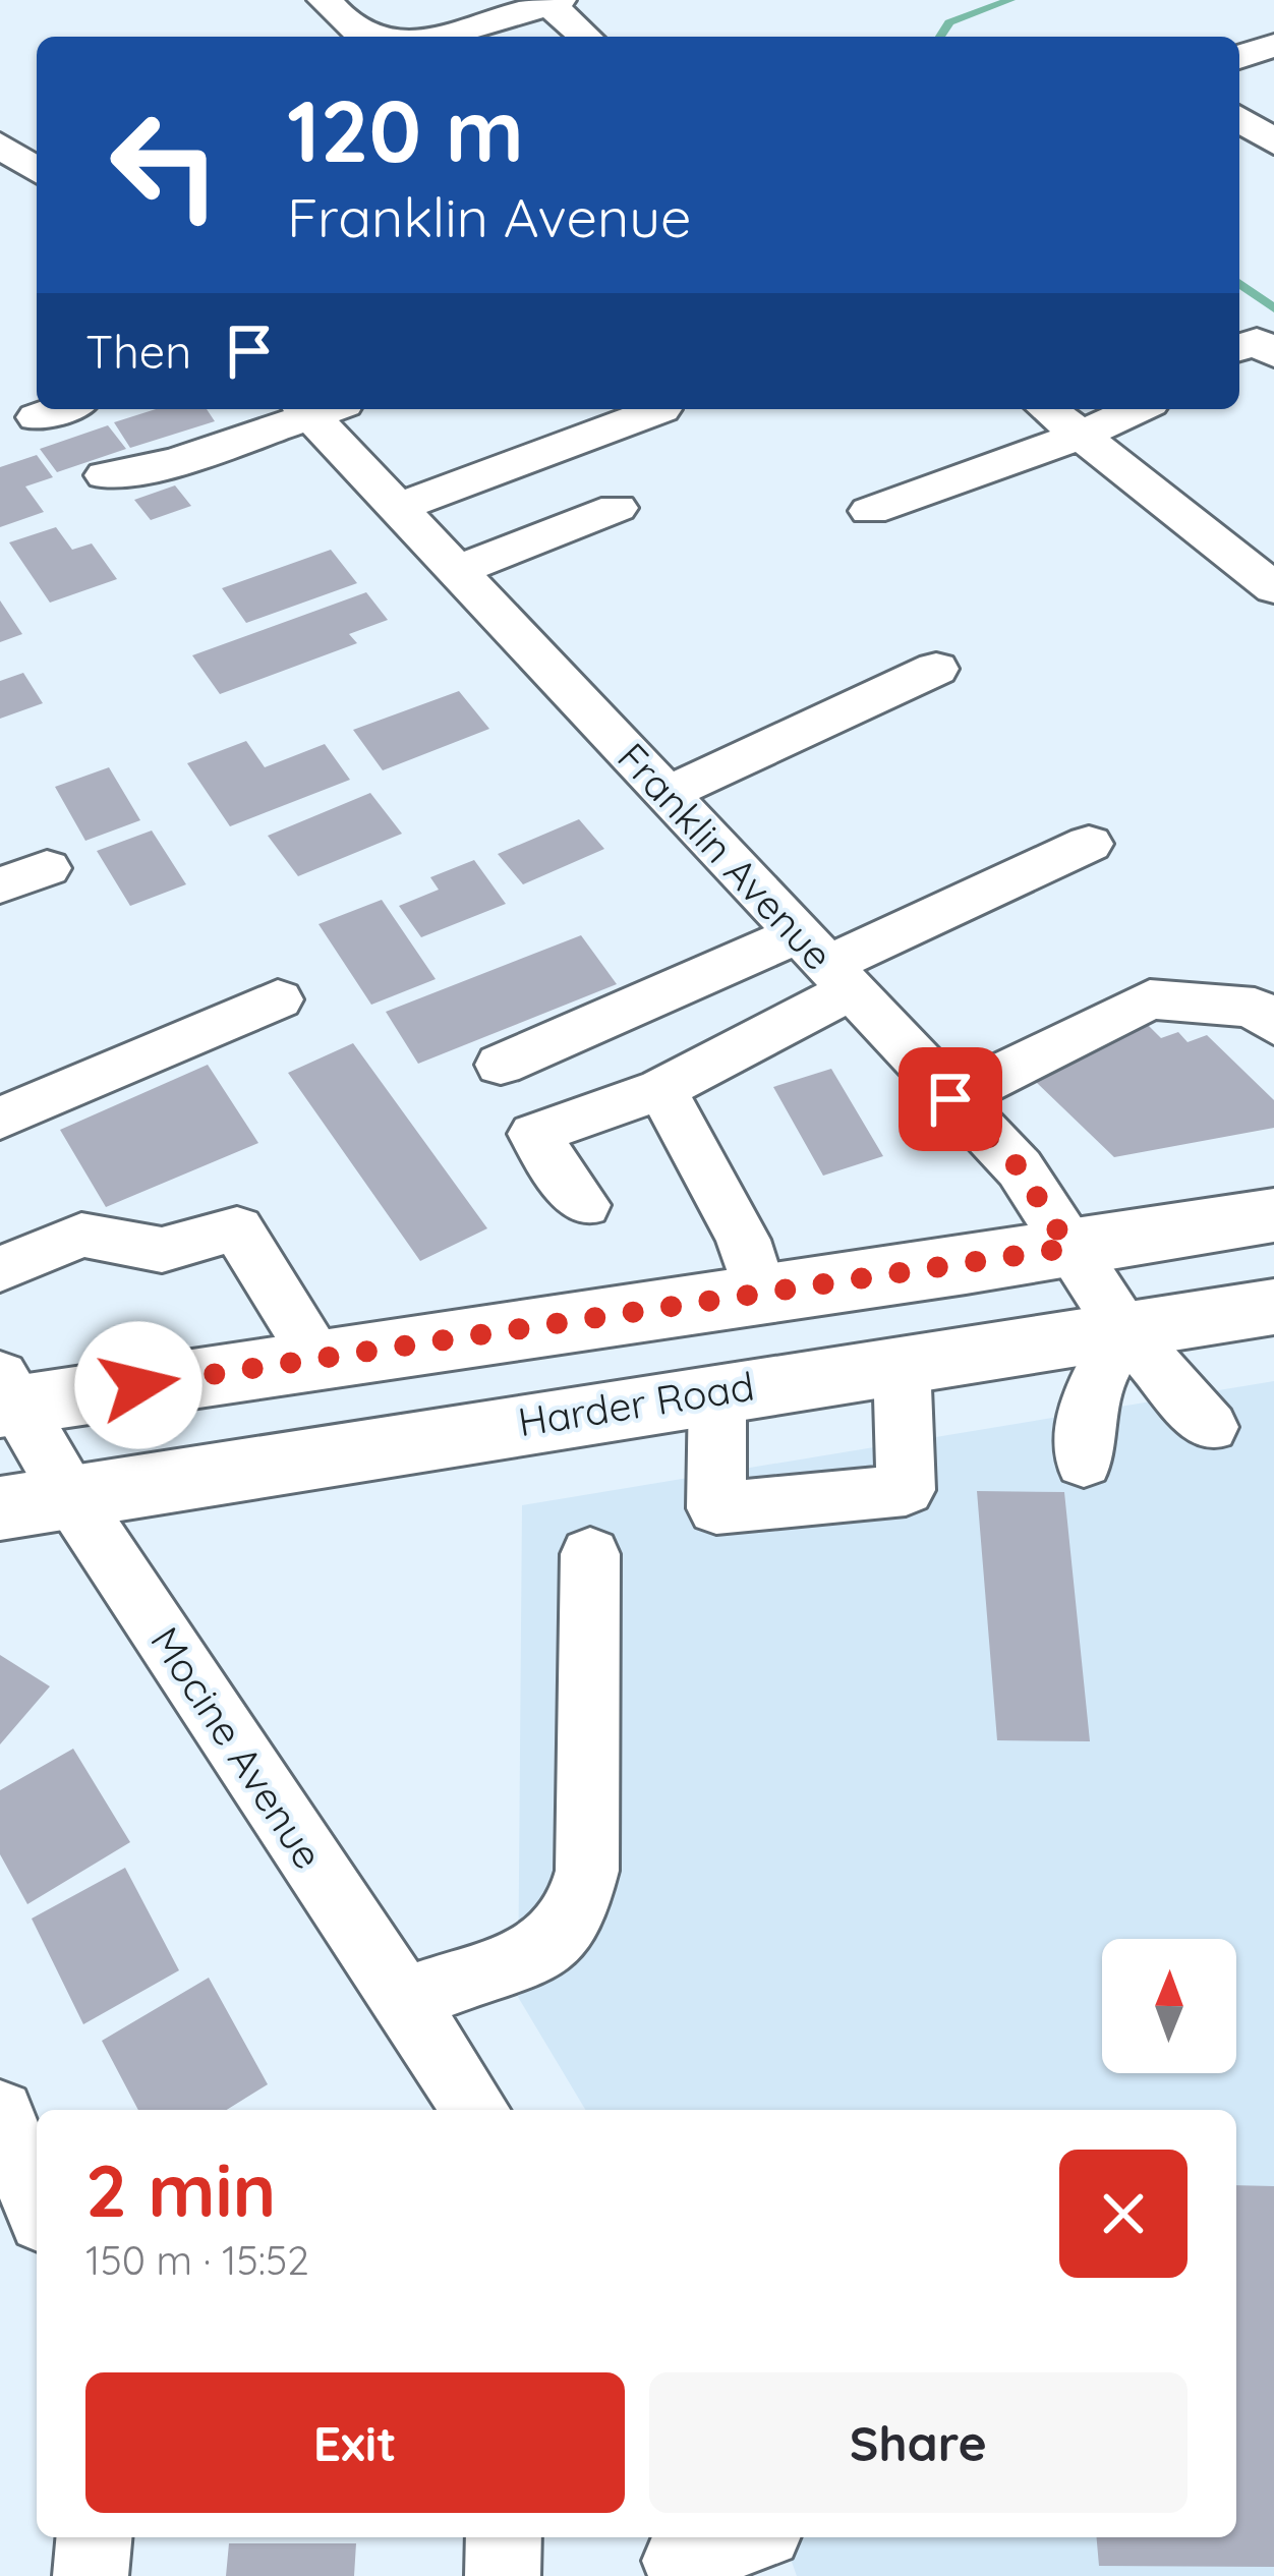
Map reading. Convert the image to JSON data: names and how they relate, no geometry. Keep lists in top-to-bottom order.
{
  "streets": {
    "main road": ["Harder Road"],
    "street": ["Franklin Avenue", "Mocine Avenue"]
  },
  "crossings": [
    ["Franklin Avenue", "Harder Road"],
    ["Harder Road", "Mocine Avenue"]
  ],
  "north": "top",
  "page": {
    "turn": ["120 m", "Franklin Avenue"],
    "then": "Then",
    "heading": ["2 min", "150 m · 15:52"],
    "buttons": ["Exit", "Share"]
  }
}
